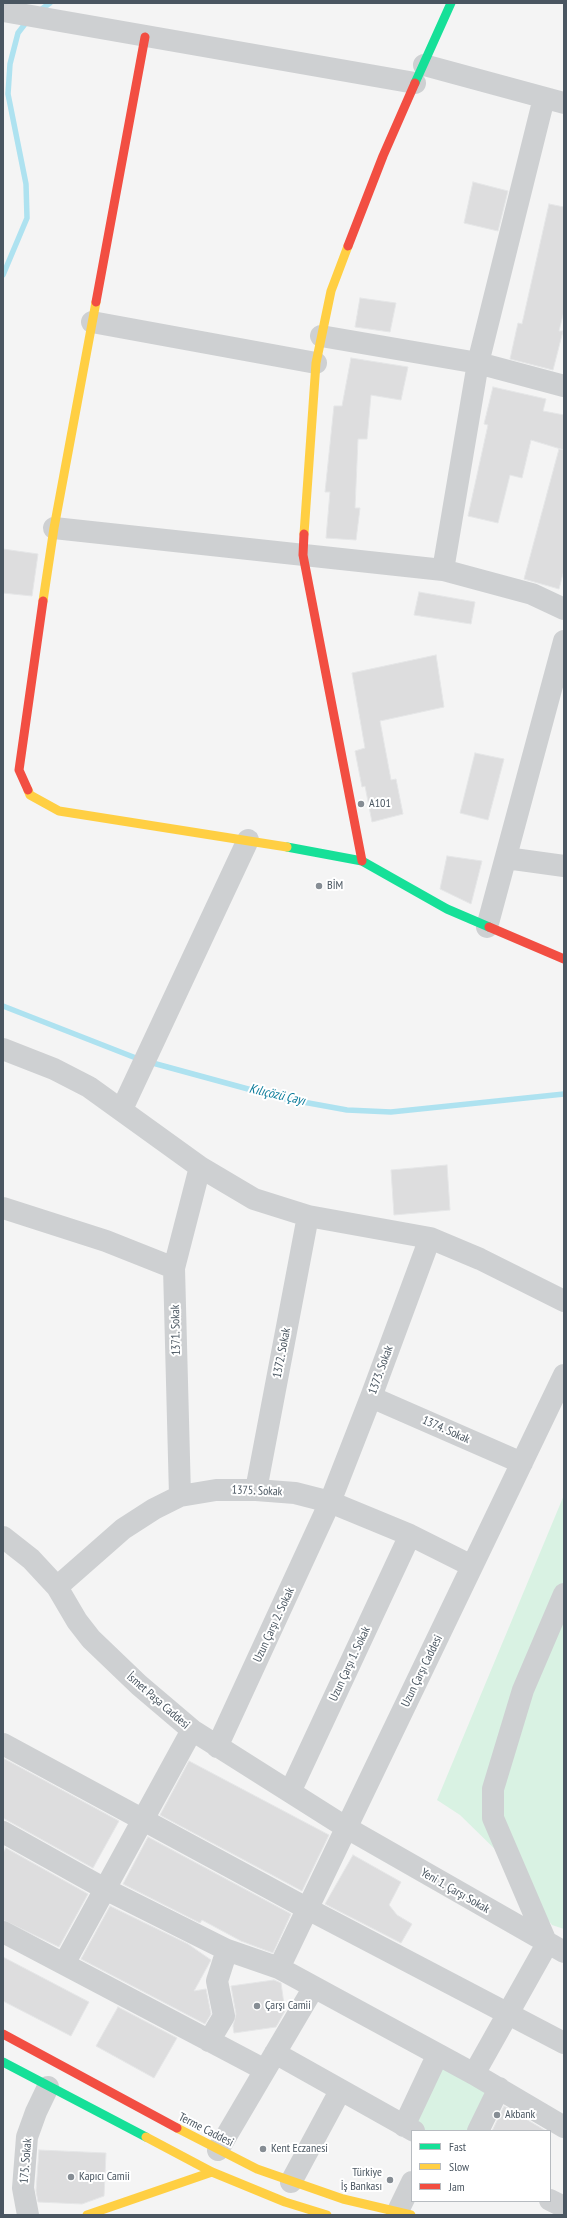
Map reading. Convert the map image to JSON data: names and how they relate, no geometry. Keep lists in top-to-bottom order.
{
  "streets": {
    "street": [
      "1371. Sokak",
      "1372. Sokak",
      "1373. Sokak",
      "1374. Sokak",
      "1375. Sokak",
      "Uzun Çarşı 2. Sokak",
      "Uzun Çarşı 1. Sokak",
      "Uzun Çarşı Caddesi",
      "İsmet Paşa Caddesi",
      "Yeni 1. Çarşı Sokak",
      "Terme Caddesi",
      "175. Sokak"
    ]
  },
  "crossings": [
    ["1371. Sokak", "1375. Sokak"],
    ["1372. Sokak", "1375. Sokak"],
    ["1373. Sokak", "1374. Sokak"],
    ["1373. Sokak", "1375. Sokak"],
    ["1373. Sokak", "Uzun Çarşı 2. Sokak"],
    ["1374. Sokak", "Uzun Çarşı Caddesi"],
    ["1375. Sokak", "Uzun Çarşı 2. Sokak"],
    ["1375. Sokak", "Uzun Çarşı 1. Sokak"],
    ["1375. Sokak", "Uzun Çarşı Caddesi"],
    ["1375. Sokak", "İsmet Paşa Caddesi"],
    ["Uzun Çarşı 2. Sokak", "İsmet Paşa Caddesi"],
    ["Uzun Çarşı 1. Sokak", "İsmet Paşa Caddesi"],
    ["Uzun Çarşı Caddesi", "İsmet Paşa Caddesi"],
    ["Uzun Çarşı Caddesi", "Yeni 1. Çarşı Sokak"],
    ["İsmet Paşa Caddesi", "Yeni 1. Çarşı Sokak"]
  ],
  "water": ["Kılıçözü Çayı"],
  "places": [
    "A101",
    "BİM",
    "Çarşı Camii",
    "Akbank",
    "Kent Eczanesi",
    "Kapıcı Camii",
    "Türkiye İş Bankası"
  ],
  "legend": ["Fast", "Slow", "Jam"]
}
